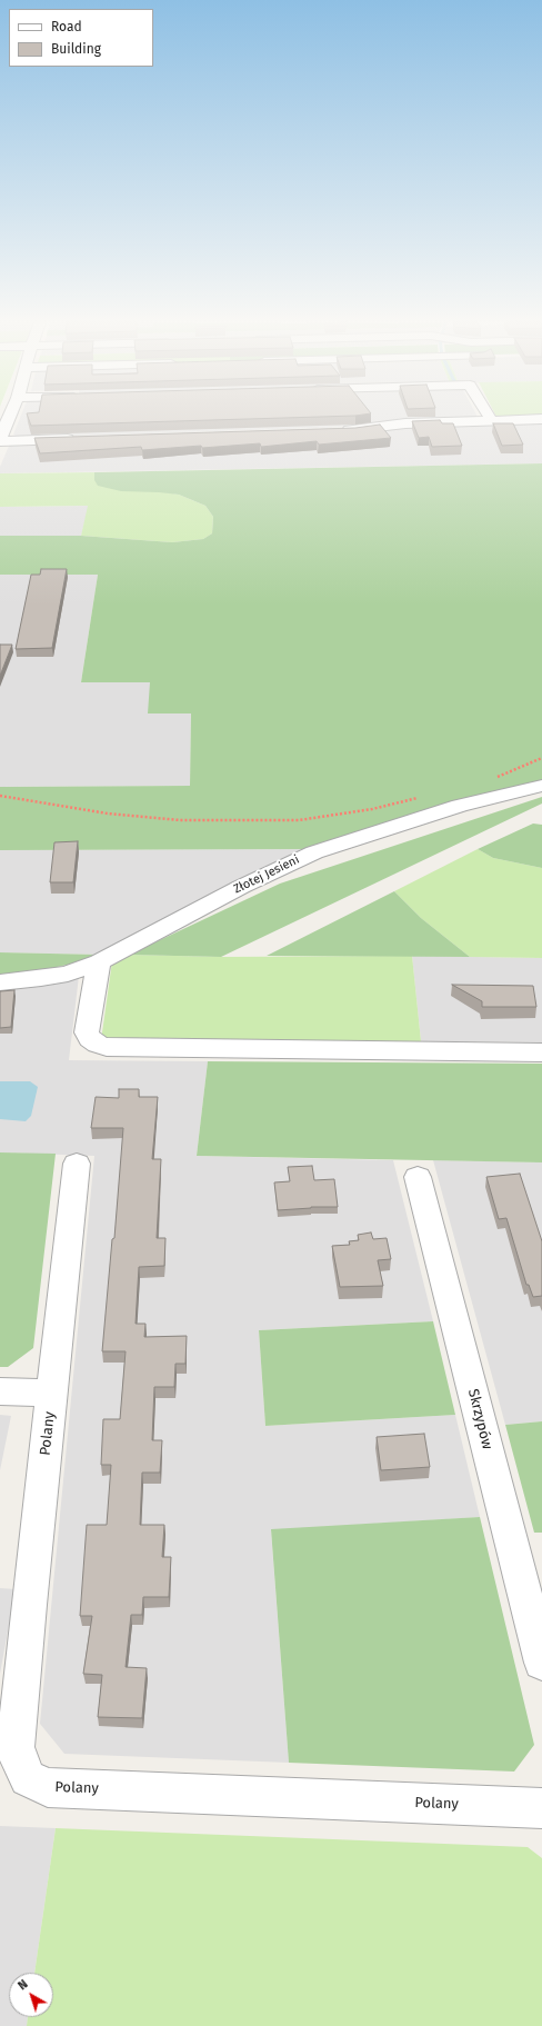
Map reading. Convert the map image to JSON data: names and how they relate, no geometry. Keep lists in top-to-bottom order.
{
  "streets": {
    "street": ["Złotej Jesieni", "Skrzypów", "Polany"]
  },
  "legend": ["Road", "Building"],
  "north": "top left"
}
